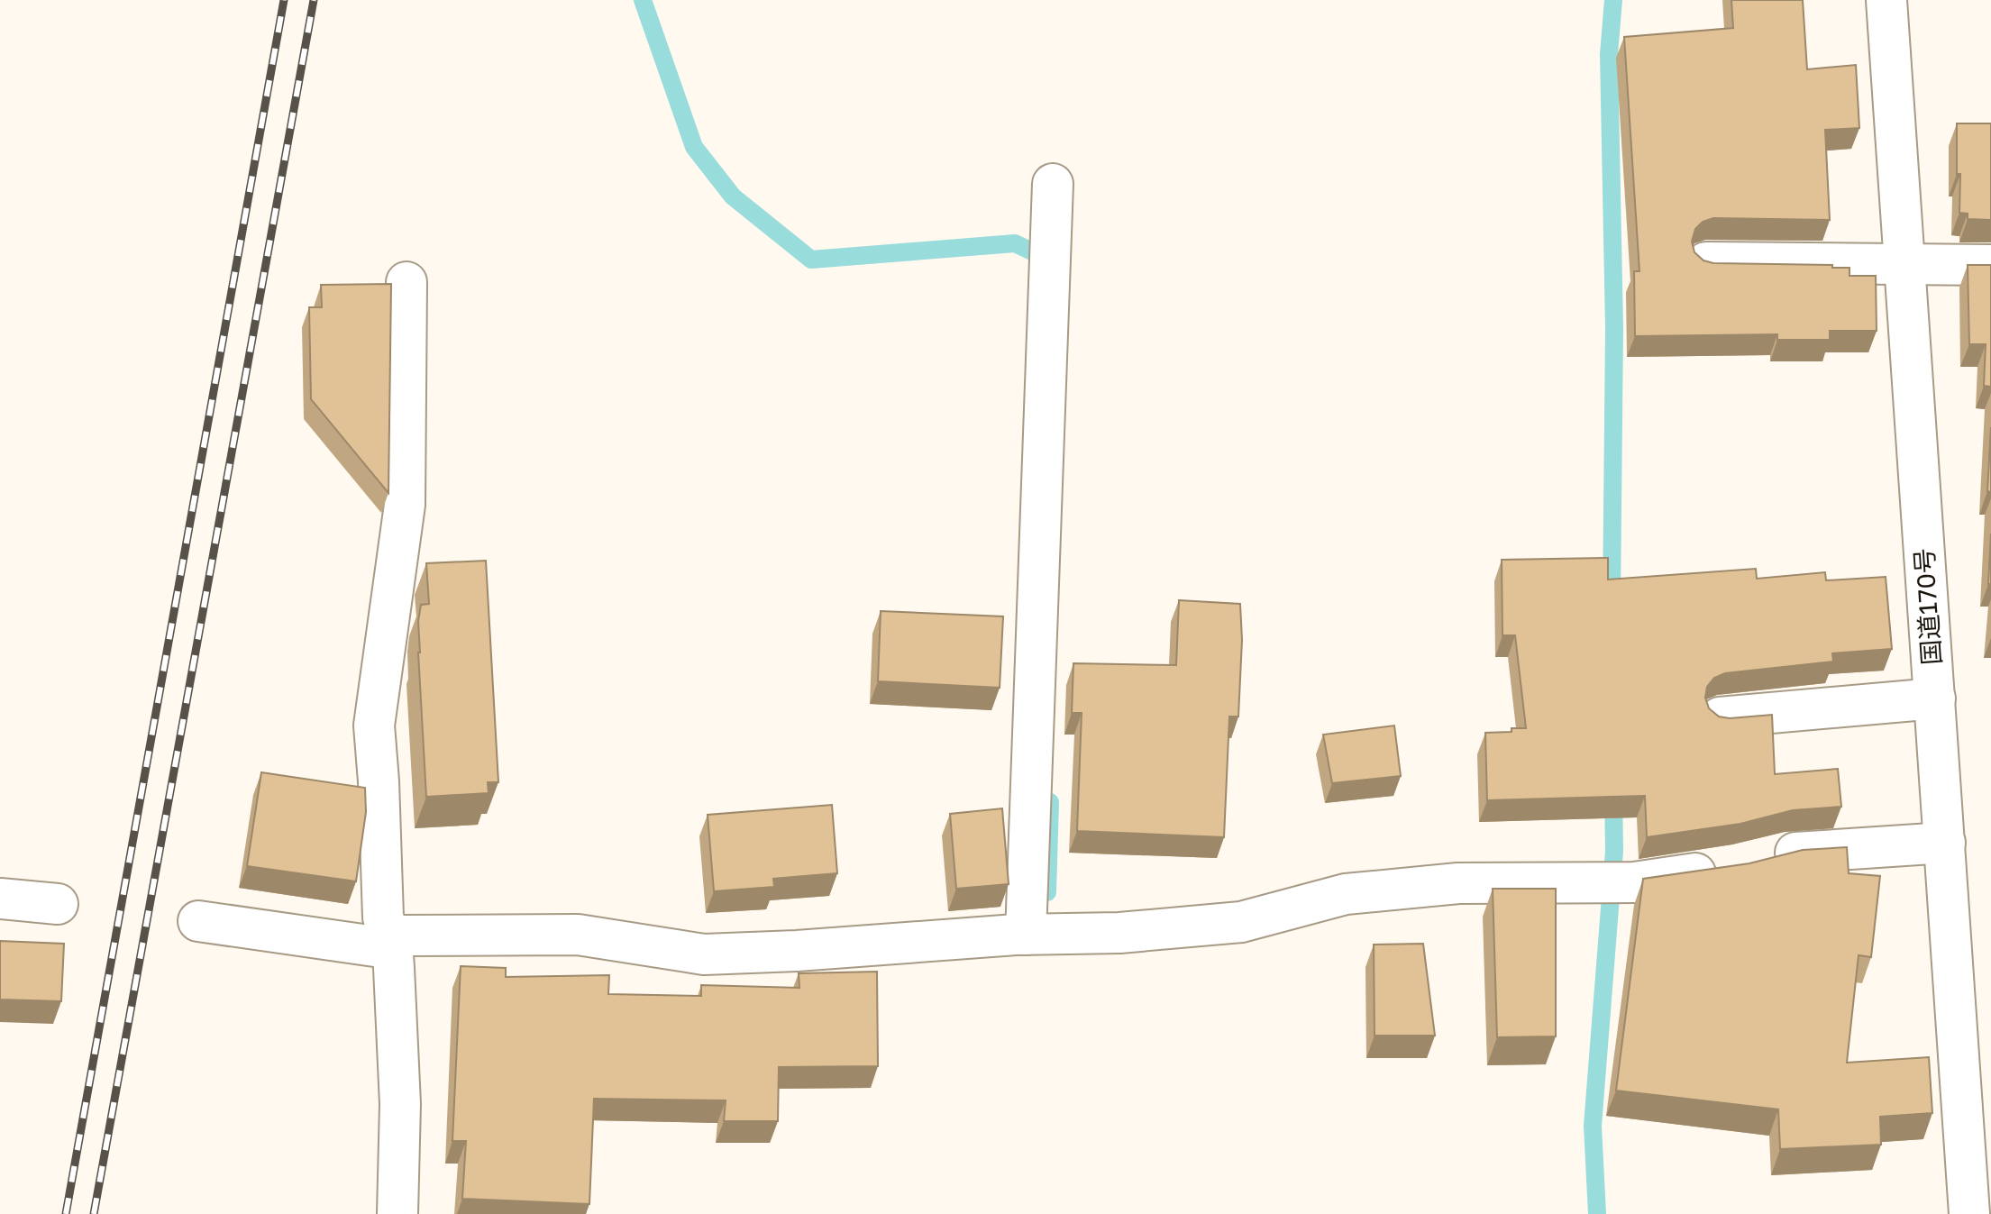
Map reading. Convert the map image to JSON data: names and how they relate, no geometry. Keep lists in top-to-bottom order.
{
  "streets": {
    "main road": ["国道170号"]
  }
}
